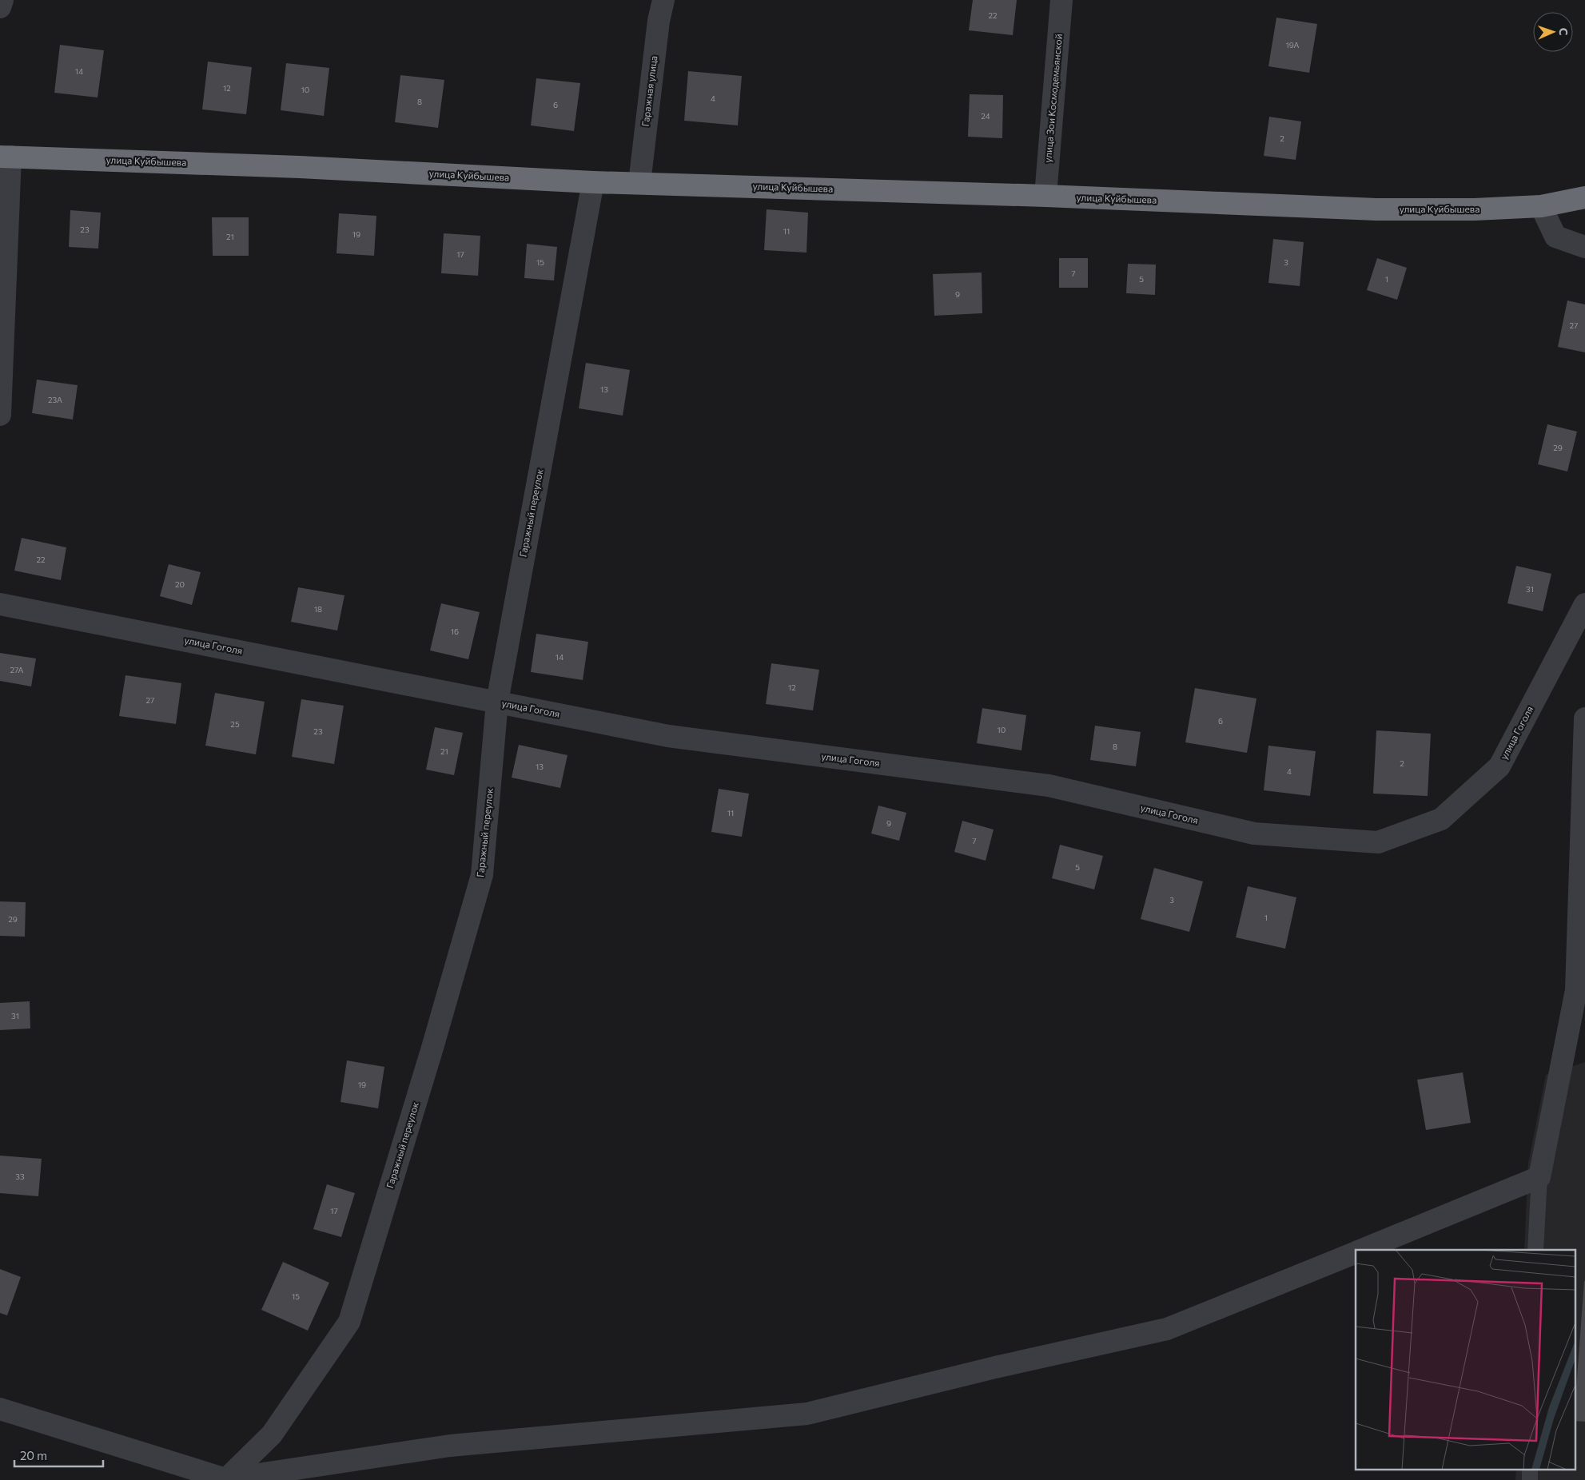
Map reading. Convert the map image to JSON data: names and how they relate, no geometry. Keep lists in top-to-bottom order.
{
  "streets": {
    "highway": ["улица Куйбышева"],
    "street": [
      "Гаражная улица",
      "улица Зои Космодемьянской",
      "Гаражный переулок",
      "улица Гоголя"
    ]
  },
  "crossings": [
    ["Гаражная улица", "улица Куйбышева"],
    ["улица Зои Космодемьянской", "улица Куйбышева"],
    ["улица Куйбышева", "Гаражный переулок"],
    ["Гаражный переулок", "улица Гоголя"]
  ],
  "house_numbers": [
    "22",
    "19А",
    "14",
    "12",
    "10",
    "4",
    "8",
    "6",
    "24",
    "2",
    "23",
    "11",
    "19",
    "21",
    "17",
    "15",
    "3",
    "7",
    "5",
    "1",
    "9",
    "27",
    "13",
    "23А",
    "29",
    "22",
    "20",
    "31",
    "18",
    "16",
    "14",
    "27А",
    "12",
    "27",
    "6",
    "25",
    "10",
    "23",
    "8",
    "21",
    "2",
    "13",
    "4",
    "11",
    "9",
    "7",
    "5",
    "3",
    "1",
    "29",
    "31",
    "19",
    "33",
    "17",
    "15"
  ],
  "scale_bar": "20 m",
  "north": "right"
}
